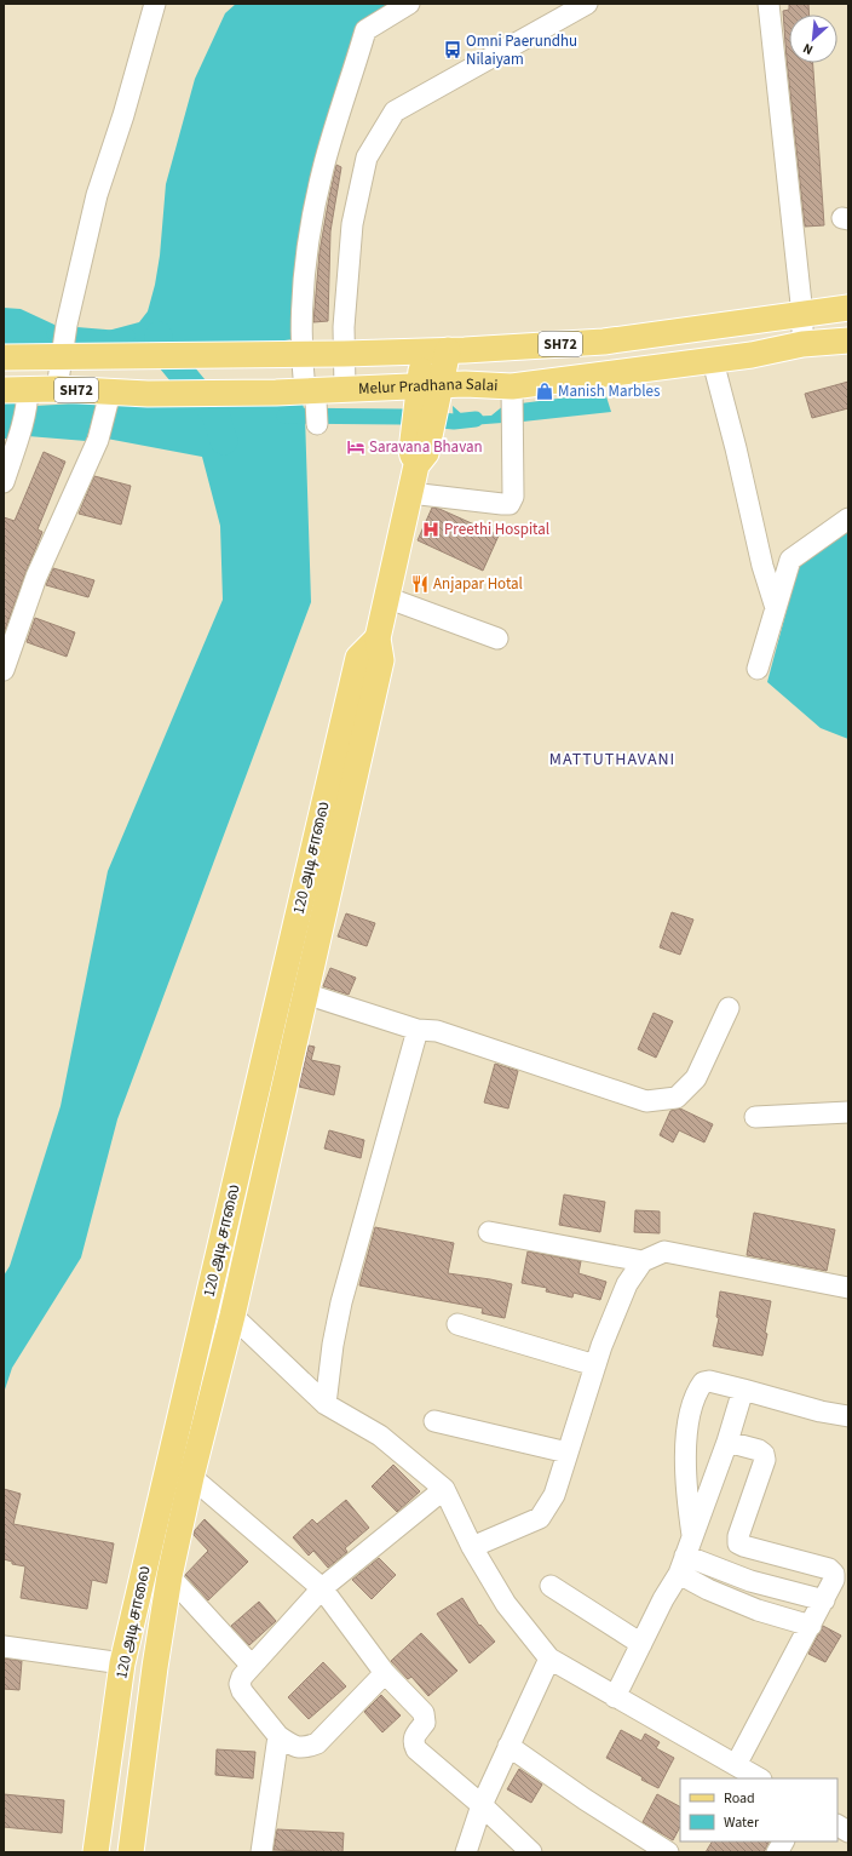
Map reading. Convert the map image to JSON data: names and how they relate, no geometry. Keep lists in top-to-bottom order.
{
  "streets": {
    "main road": ["SH72", "Melur Pradhana Salai", "120 அடி சாலை"]
  },
  "crossings": [
    ["SH72", "120 அடி சாலை"],
    ["Melur Pradhana Salai", "120 அடி சாலை"]
  ],
  "districts": ["MATTUTHAVANI"],
  "places": {
    "bus stop": ["Omni Paerundhu Nilaiyam"],
    "shop": ["Manish Marbles"],
    "hotel": ["Saravana Bhavan"],
    "hospital": ["Preethi Hospital"],
    "restaurant": ["Anjapar Hotal"]
  },
  "legend": ["Road", "Water"],
  "north": "bottom left"
}
